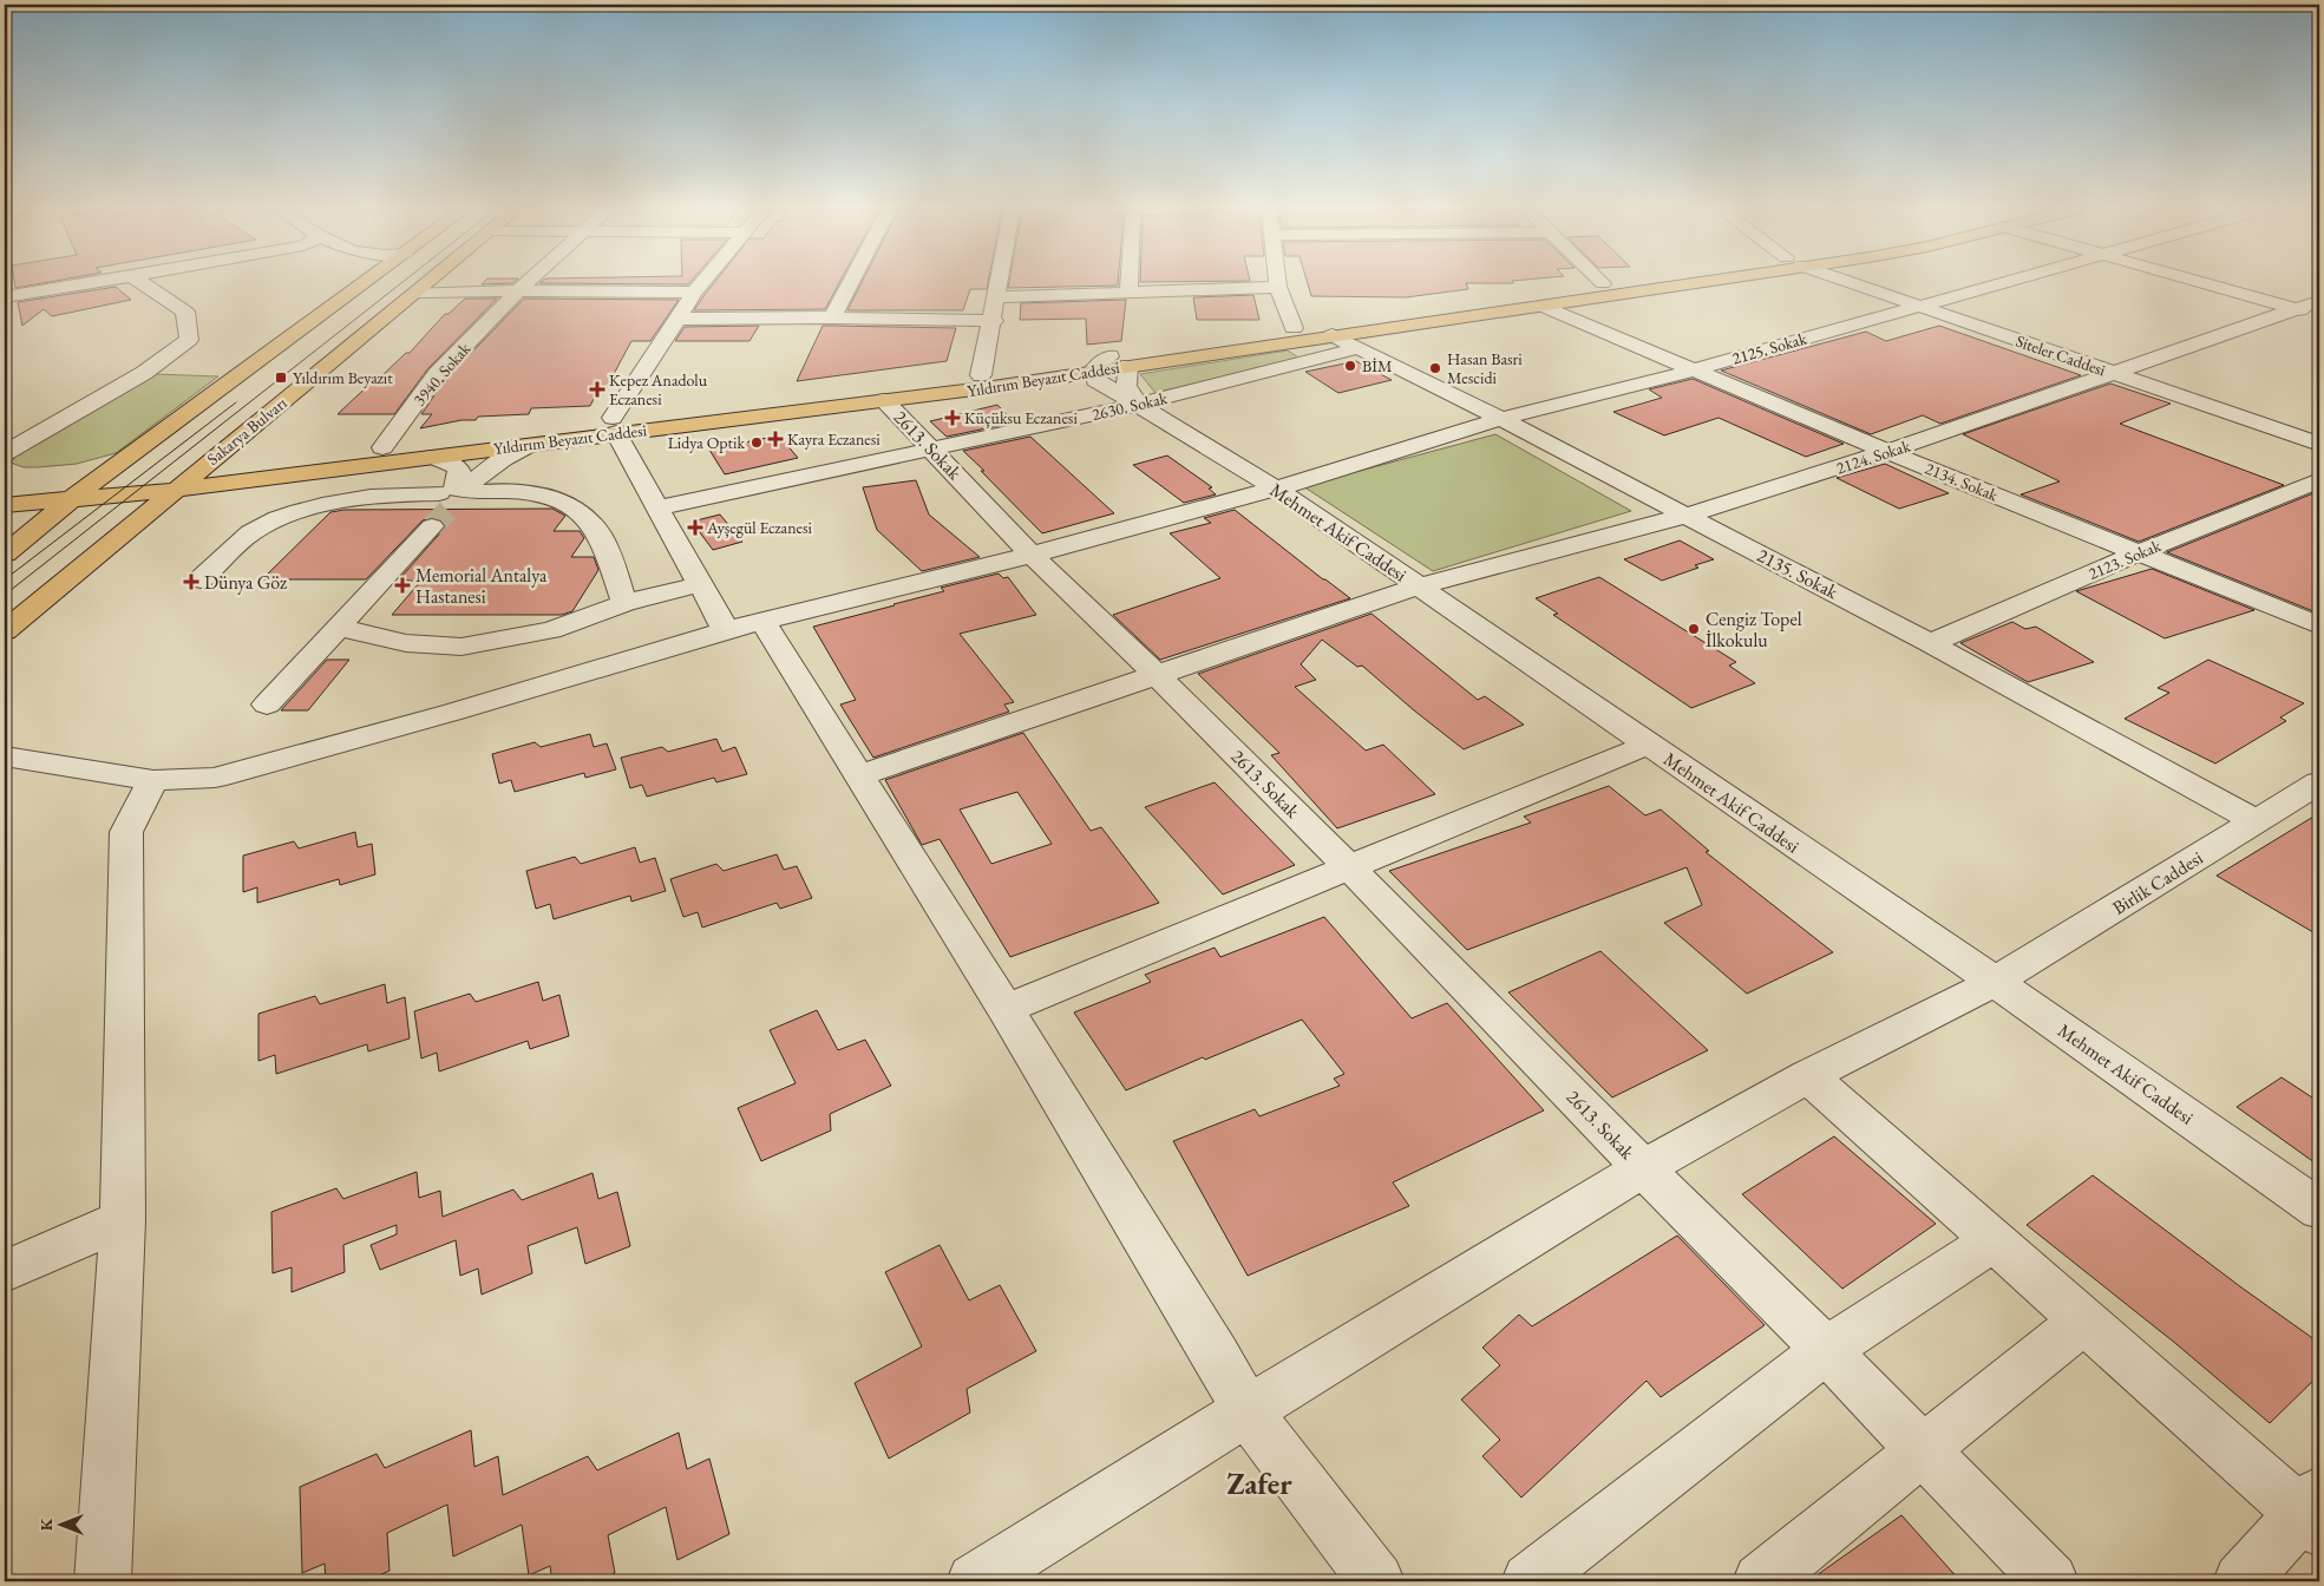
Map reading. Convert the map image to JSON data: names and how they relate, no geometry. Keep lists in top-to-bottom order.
{
  "streets": {
    "main road": ["Yıldırım Beyazıt Caddesi", "Sakarya Bulvarı"],
    "street": [
      "2125. Sokak",
      "Siteler Caddesi",
      "3940. Sokak",
      "2630. Sokak",
      "2613. Sokak",
      "2124. Sokak",
      "2134. Sokak",
      "Mehmet Akif Caddesi",
      "2123. Sokak",
      "2135. Sokak",
      "Birlik Caddesi"
    ]
  },
  "crossings": [
    ["2125. Sokak", "Siteler Caddesi"],
    ["2125. Sokak", "2613. Sokak"],
    ["2125. Sokak", "2134. Sokak"],
    ["2125. Sokak", "Mehmet Akif Caddesi"],
    ["2125. Sokak", "2135. Sokak"],
    ["Siteler Caddesi", "2124. Sokak"],
    ["3940. Sokak", "Yıldırım Beyazıt Caddesi"],
    ["Yıldırım Beyazıt Caddesi", "Sakarya Bulvarı"],
    ["Yıldırım Beyazıt Caddesi", "2613. Sokak"],
    ["Yıldırım Beyazıt Caddesi", "2134. Sokak"],
    ["Yıldırım Beyazıt Caddesi", "Mehmet Akif Caddesi"],
    ["Yıldırım Beyazıt Caddesi", "2135. Sokak"],
    ["2630. Sokak", "2613. Sokak"],
    ["2630. Sokak", "Mehmet Akif Caddesi"],
    ["2630. Sokak", "2135. Sokak"],
    ["2613. Sokak", "2124. Sokak"],
    ["2613. Sokak", "Birlik Caddesi"],
    ["2124. Sokak", "2134. Sokak"],
    ["2124. Sokak", "Mehmet Akif Caddesi"],
    ["2124. Sokak", "2135. Sokak"],
    ["2134. Sokak", "2123. Sokak"],
    ["Mehmet Akif Caddesi", "Birlik Caddesi"],
    ["2123. Sokak", "2135. Sokak"],
    ["2135. Sokak", "Birlik Caddesi"]
  ],
  "districts": ["Zafer"],
  "places": {
    "other": [
      "BİM",
      "Hasan Basri Mescidi",
      "Lidya Optik",
      "Cengiz Topel İlkokulu"
    ],
    "transit": ["Yıldırım Beyazıt"],
    "health": [
      "Kepez Anadolu Eczanesi",
      "Küçüksu Eczanesi",
      "Kayra Eczanesi",
      "Ayşegül Eczanesi",
      "Dünya Göz",
      "Memorial Antalya Hastanesi"
    ]
  },
  "north": "left"
}
